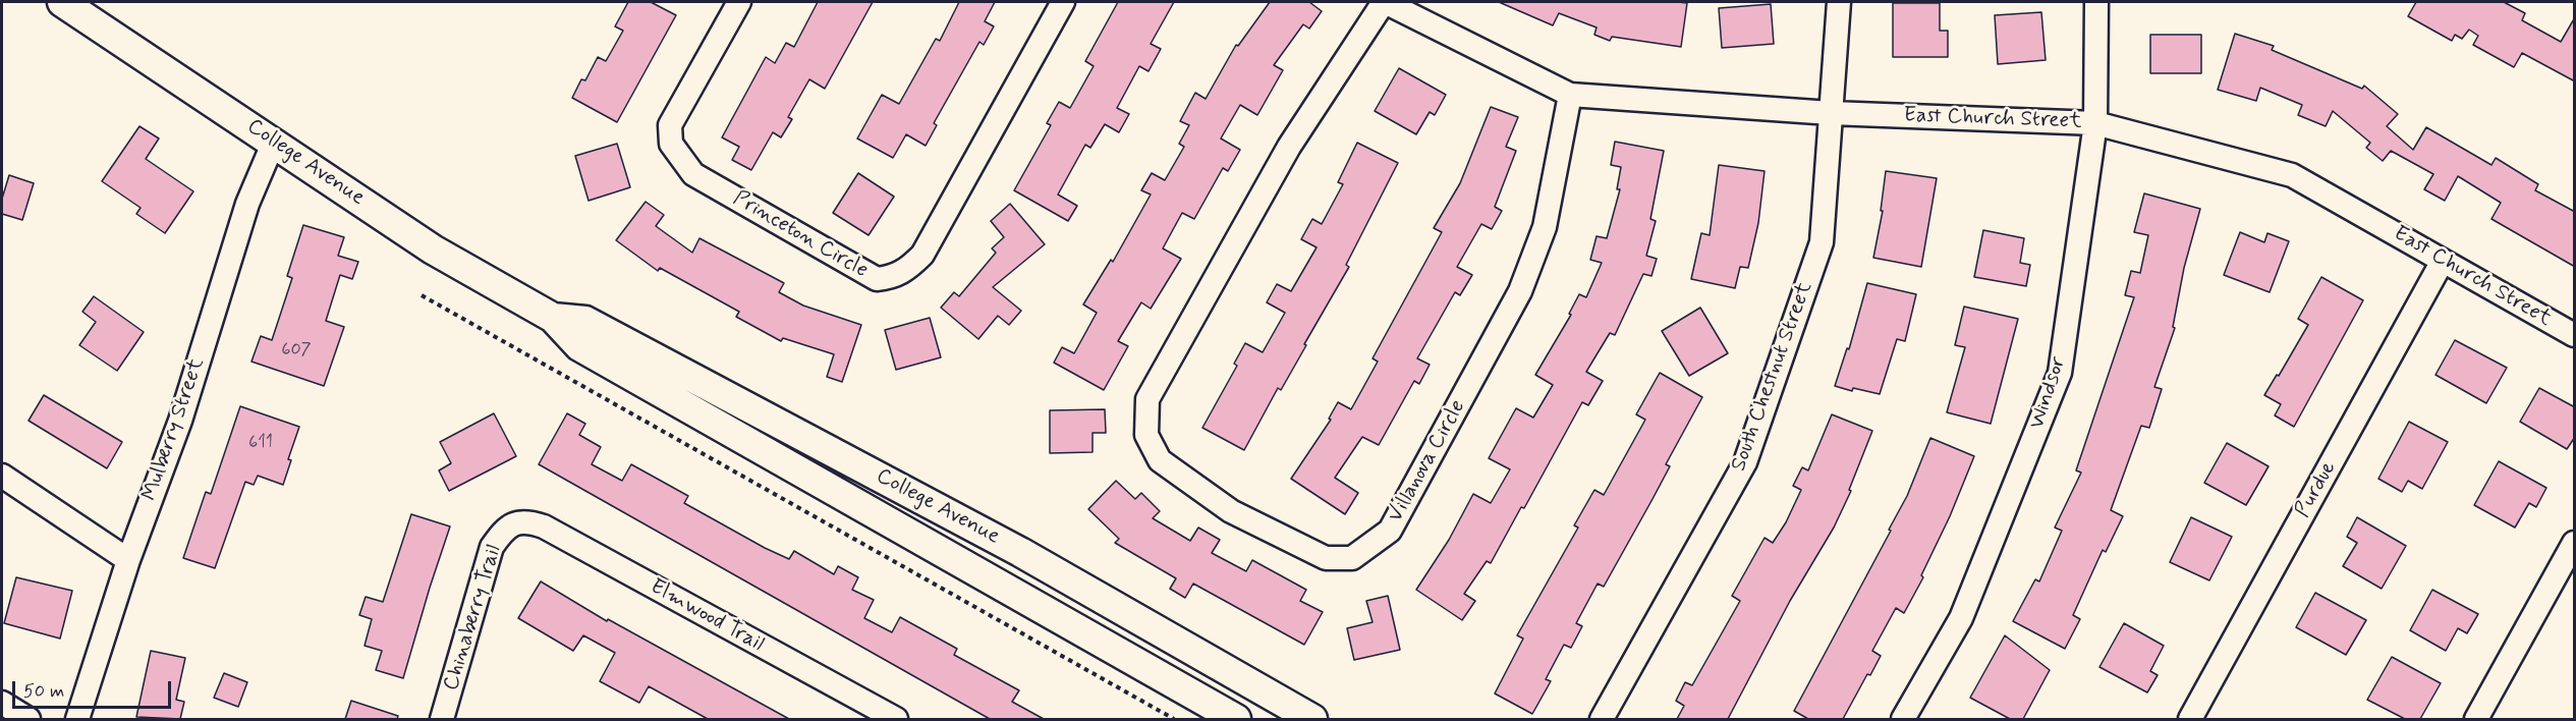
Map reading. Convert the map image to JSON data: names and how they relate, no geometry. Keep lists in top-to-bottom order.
{
  "streets": {
    "main road": ["College Avenue"],
    "street": [
      "East Church Street",
      "Princeton Circle",
      "South Chestnut Street",
      "Windsor",
      "Mulberry Street",
      "Villanova Circle",
      "Purdue",
      "Elmwood Trail",
      "Chinaberry Trail"
    ]
  },
  "crossings": [
    ["East Church Street", "South Chestnut Street"],
    ["East Church Street", "Windsor"],
    ["East Church Street", "Villanova Circle"],
    ["East Church Street", "Purdue"],
    ["College Avenue", "Mulberry Street"],
    ["Elmwood Trail", "Chinaberry Trail"]
  ],
  "house_numbers": ["607", "611"],
  "scale_bar": "50 m"
}
